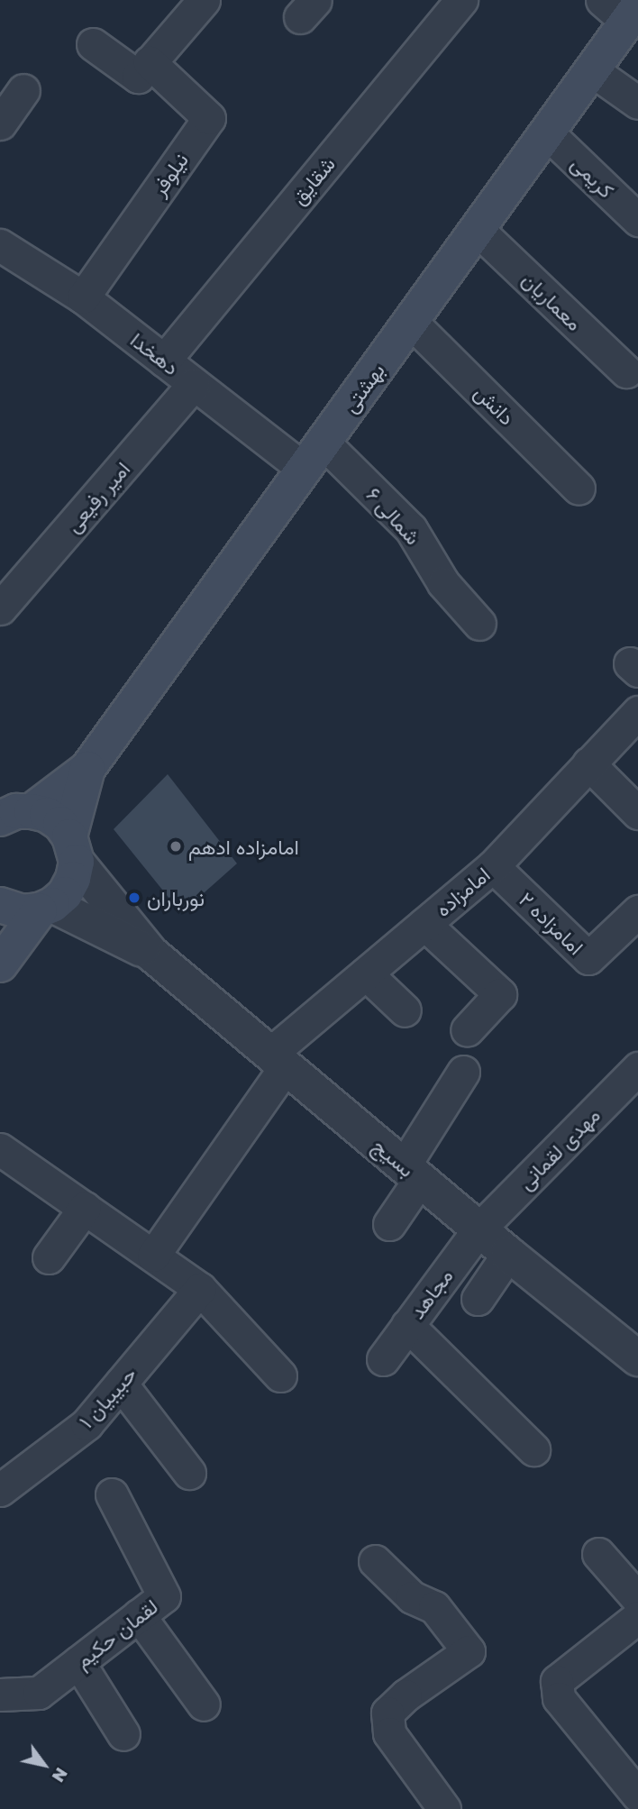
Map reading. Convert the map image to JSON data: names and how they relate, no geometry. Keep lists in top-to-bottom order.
{
  "streets": {
    "main road": ["بهشتی"],
    "street": [
      "نیلوفر",
      "کریمی",
      "شقایق",
      "معماریان",
      "دهخدا",
      "دانش",
      "امیر رفیعی",
      "شمالی ۶",
      "امامزاده",
      "امامزاده ۲",
      "مهدی لقمانی",
      "بسیج",
      "مجاهد",
      "حبیبیان ۱",
      "لقمان حکیم"
    ]
  },
  "crossings": [
    ["نیلوفر", "دهخدا"],
    ["کریمی", "بهشتی"],
    ["شقایق", "دهخدا"],
    ["معماریان", "بهشتی"],
    ["دهخدا", "بهشتی"],
    ["دهخدا", "امیر رفیعی"],
    ["دهخدا", "شمالی ۶"],
    ["بهشتی", "دانش"],
    ["بهشتی", "شمالی ۶"],
    ["امامزاده", "امامزاده ۲"],
    ["امامزاده", "بسیج"],
    ["مهدی لقمانی", "بسیج"],
    ["مهدی لقمانی", "مجاهد"],
    ["بسیج", "مجاهد"]
  ],
  "places": ["امامزاده ادهم", "نورباران"],
  "north": "bottom right"
}
